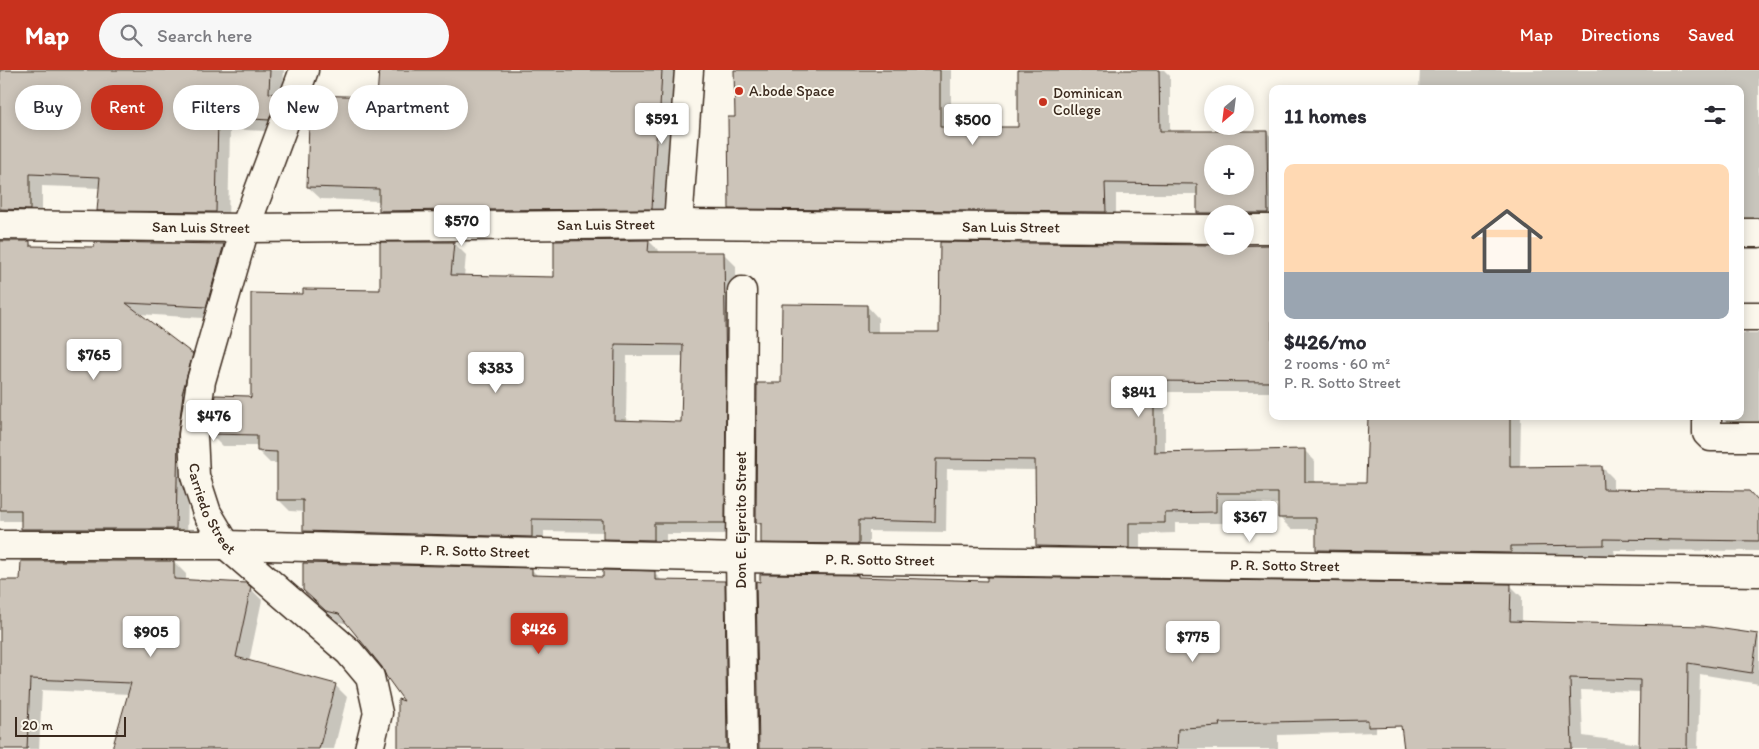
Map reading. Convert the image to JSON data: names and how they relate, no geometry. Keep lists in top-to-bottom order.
{
  "streets": {
    "street": [
      "San Luis Street",
      "Carriedo Street",
      "Don E. Ejercito Street",
      "P. R. Sotto Street"
    ]
  },
  "crossings": [
    ["San Luis Street", "Carriedo Street"],
    ["Carriedo Street", "P. R. Sotto Street"],
    ["Don E. Ejercito Street", "P. R. Sotto Street"]
  ],
  "places": ["A.bode Space", "Dominican College"],
  "scale_bar": "20 m",
  "north": "bottom left",
  "page": {
    "header": "Map",
    "search": "Search here",
    "nav": ["Map", "Directions", "Saved"],
    "map_buttons": ["+", "−"],
    "chip": [
      "Buy",
      "Rent",
      "Filters",
      "New",
      "Apartment"
    ],
    "heading": "11 homes",
    "price": [
      "$591",
      "$500",
      "$570",
      "$765",
      "$383",
      "$841",
      "$476",
      "$367",
      "$426",
      "$905",
      "$775"
    ],
    "list": [
      {
        "name": "$426/mo",
        "note": "2 rooms · 60 m² · P. R. Sotto Street"
      }
    ],
    "scale": "20 m"
  }
}
